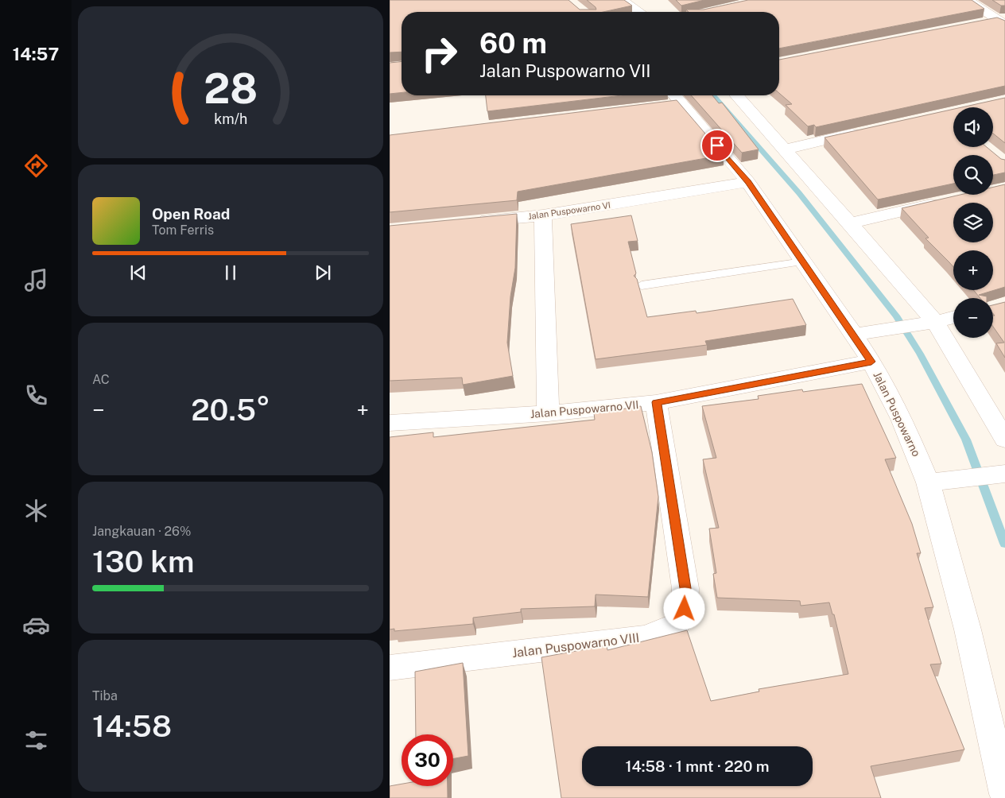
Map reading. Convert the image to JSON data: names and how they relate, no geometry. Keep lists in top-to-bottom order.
{
  "streets": {
    "street": [
      "Jalan Puspowarno VI",
      "Jalan Puspowarno VII",
      "Jalan Puspowarno",
      "Jalan Puspowarno VIII"
    ]
  },
  "crossings": [
    ["Jalan Puspowarno VI", "Jalan Puspowarno"],
    ["Jalan Puspowarno VII", "Jalan Puspowarno"],
    ["Jalan Puspowarno VII", "Jalan Puspowarno VIII"]
  ],
  "page": {
    "tabs": "14:57",
    "turn": ["60 m", "Jalan Puspowarno VII"],
    "map_buttons": ["+", "−"],
    "song": ["Open Road", "Tom Ferris"],
    "tile": [
      "AC",
      ["Jangkauan · 26%", "130 km"],
      ["Tiba", "14:58"]
    ],
    "heat": ["−", "20.5°", "+"],
    "limit": "30",
    "trip": "14:58 · 1 mnt · 220 m",
    "gauge": ["28", "km/h"]
  }
}
